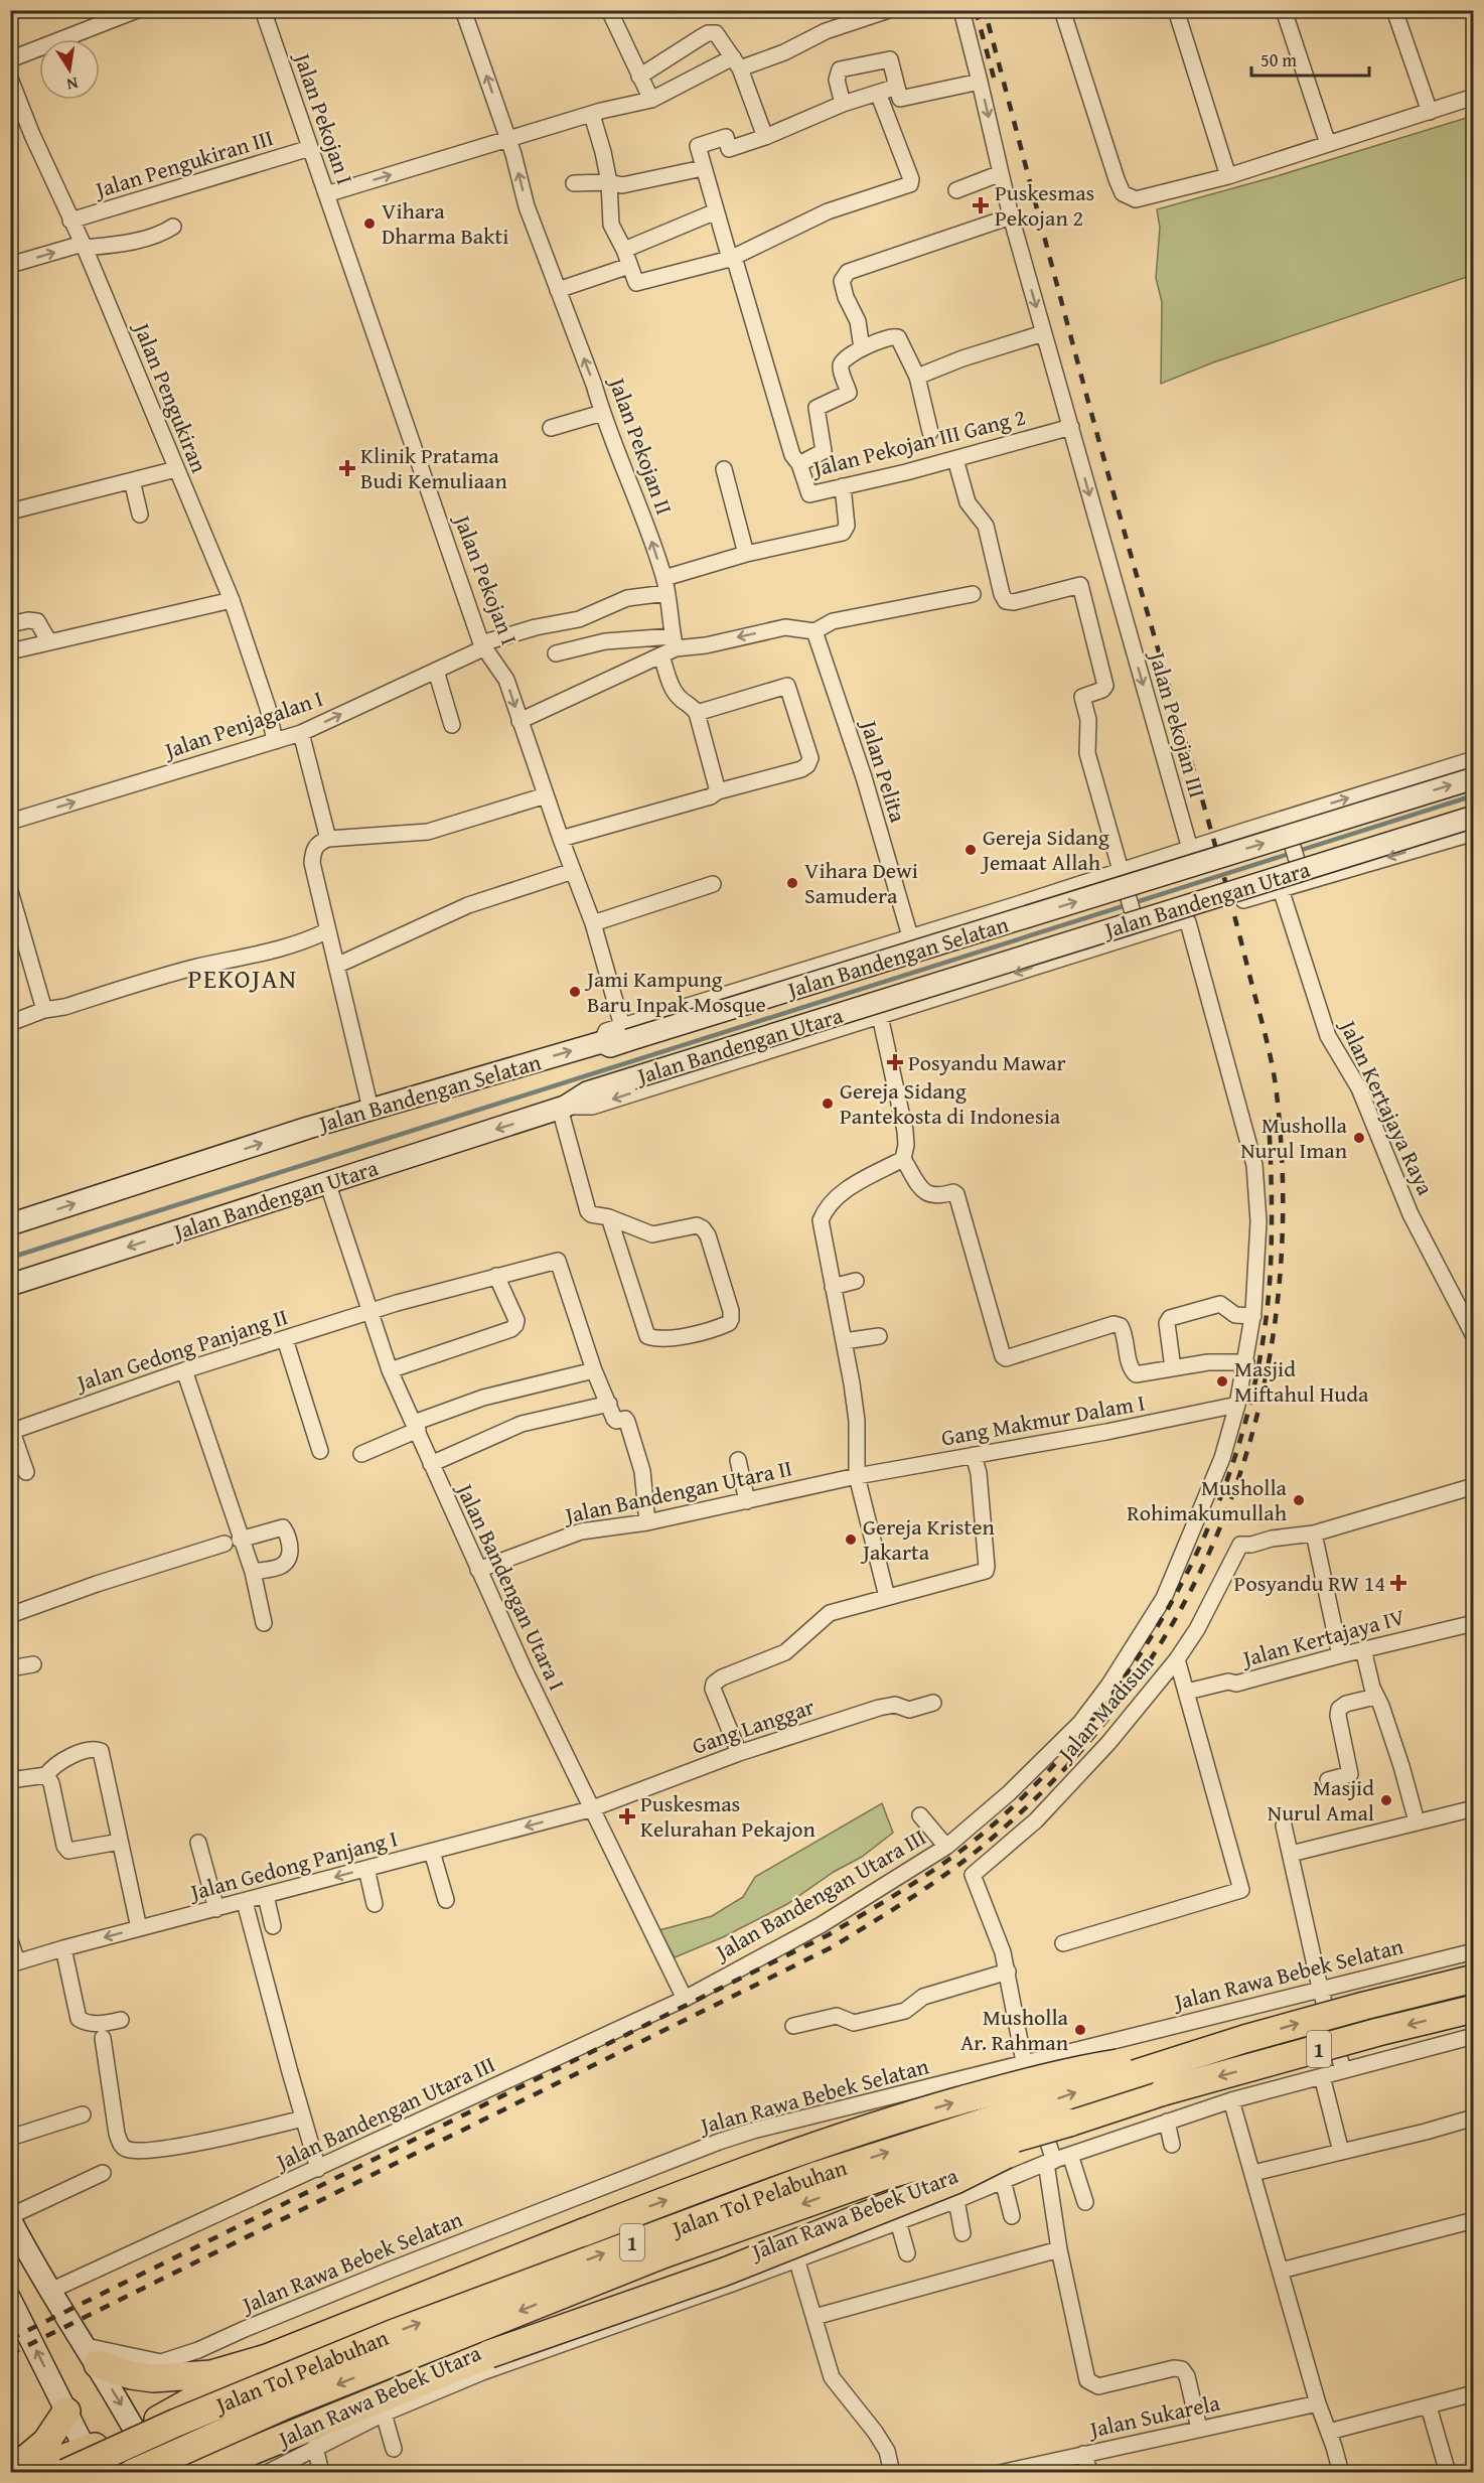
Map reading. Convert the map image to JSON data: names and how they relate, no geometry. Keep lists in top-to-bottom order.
{
  "streets": {
    "highway": ["1", "Jalan Tol Pelabuhan"],
    "main road": ["Jalan Bandengan Utara", "Jalan Bandengan Selatan"],
    "street": [
      "Jalan Pekojan I",
      "Jalan Pengukiran III",
      "Jalan Pengukiran",
      "Jalan Pekojan III Gang 2",
      "Jalan Pekojan II",
      "Jalan Penjagalan I",
      "Jalan Pekojan III",
      "Jalan Pelita",
      "Jalan Kertajaya Raya",
      "Jalan Gedong Panjang II",
      "Gang Makmur Dalam I",
      "Jalan Bandengan Utara II",
      "Jalan Bandengan Utara I",
      "Jalan Kertajaya IV",
      "Jalan Madisun",
      "Gang Langgar",
      "Jalan Gedong Panjang I",
      "Jalan Bandengan Utara III",
      "Jalan Rawa Bebek Selatan",
      "Jalan Rawa Bebek Utara",
      "Jalan Sukarela"
    ]
  },
  "crossings": [
    ["Jalan Pekojan I", "Jalan Pengukiran III"],
    ["Jalan Pekojan I", "Jalan Penjagalan I"],
    ["Jalan Pekojan I", "Jalan Bandengan Selatan"],
    ["Jalan Pengukiran III", "Jalan Pengukiran"],
    ["Jalan Pengukiran", "Jalan Penjagalan I"],
    ["Jalan Pekojan III Gang 2", "Jalan Penjagalan I"],
    ["Jalan Pekojan III Gang 2", "Jalan Pekojan III"],
    ["Jalan Pekojan II", "Jalan Penjagalan I"],
    ["Jalan Bandengan Utara", "Jalan Bandengan Utara I"],
    ["Jalan Gedong Panjang II", "Jalan Bandengan Utara I"],
    ["Gang Makmur Dalam I", "Jalan Bandengan Utara II"],
    ["Gang Makmur Dalam I", "Jalan Bandengan Utara III"],
    ["Jalan Bandengan Utara II", "Jalan Bandengan Utara I"],
    ["Jalan Bandengan Utara I", "Gang Langgar"],
    ["Jalan Bandengan Utara I", "Jalan Gedong Panjang I"],
    ["Jalan Bandengan Utara I", "Jalan Bandengan Utara III"],
    ["Gang Langgar", "Jalan Gedong Panjang I"]
  ],
  "one_way": [
    "Jalan Penjagalan I",
    "Jalan Pekojan III",
    "Jalan Bandengan Utara",
    "Jalan Bandengan Selatan",
    "Jalan Gedong Panjang I"
  ],
  "districts": ["PEKOJAN"],
  "places": {
    "health": [
      "Puskesmas Pekojan 2",
      "Klinik Pratama Budi Kemuliaan",
      "Posyandu Mawar",
      "Posyandu RW 14",
      "Puskesmas Kelurahan Pekajon"
    ],
    "other": [
      "Vihara Dharma Bakti",
      "Gereja Sidang Jemaat Allah",
      "Vihara Dewi Samudera",
      "Jami Kampung Baru Inpak Mosque",
      "Gereja Sidang Pantekosta di Indonesia",
      "Musholla Nurul Iman",
      "Masjid Miftahul Huda",
      "Musholla Rohimakumullah",
      "Gereja Kristen Jakarta",
      "Masjid Nurul Amal",
      "Musholla Ar. Rahman"
    ]
  },
  "scale_bar": "50 m",
  "north": "bottom"
}
